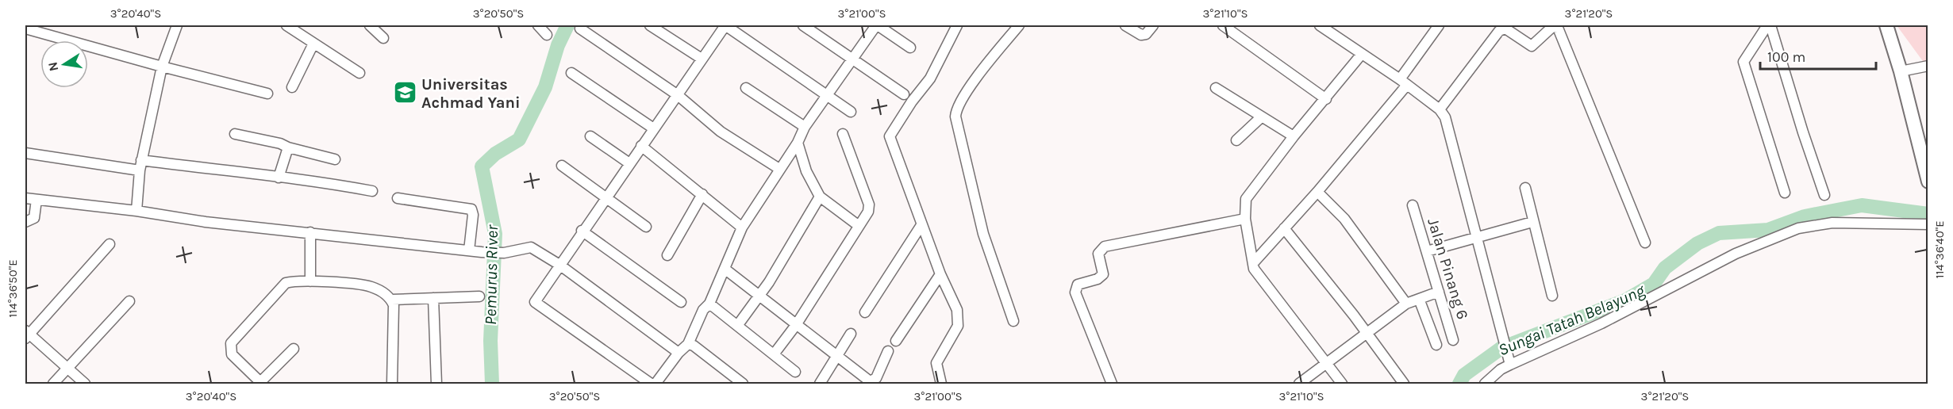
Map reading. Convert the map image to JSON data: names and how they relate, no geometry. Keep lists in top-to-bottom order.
{
  "streets": {
    "street": ["Jalan Pinang 6"]
  },
  "water": ["Pemurus River", "Sungai Tatah Belayung"],
  "places": {
    "school or university": ["Universitas Achmad Yani"]
  },
  "scale_bar": "100 m",
  "north": "left",
  "coordinates": [
    "3°20'40\"S",
    "3°20'50\"S",
    "3°21'00\"S",
    "3°21'10\"S",
    "3°21'20\"S",
    "114°36'40\"E",
    "114°36'50\"E"
  ]
}
